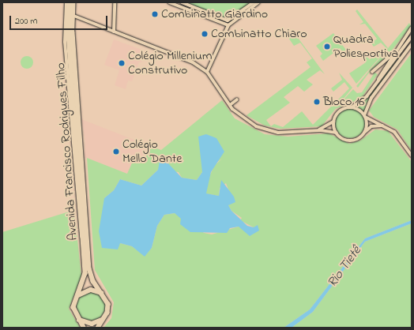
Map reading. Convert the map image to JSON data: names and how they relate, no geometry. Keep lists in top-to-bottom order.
{
  "streets": {
    "main road": ["Avenida Francisco Rodrigues Filho"]
  },
  "water": ["Rio Tietê"],
  "places": [
    "Combinatto Giardino",
    "Combinatto Chiaro",
    "Quadra Poliesportiva",
    "Colégio Millenium Construtivo",
    "Bloco 16",
    "Colégio Mello Dante"
  ],
  "scale_bar": "200 m"
}
